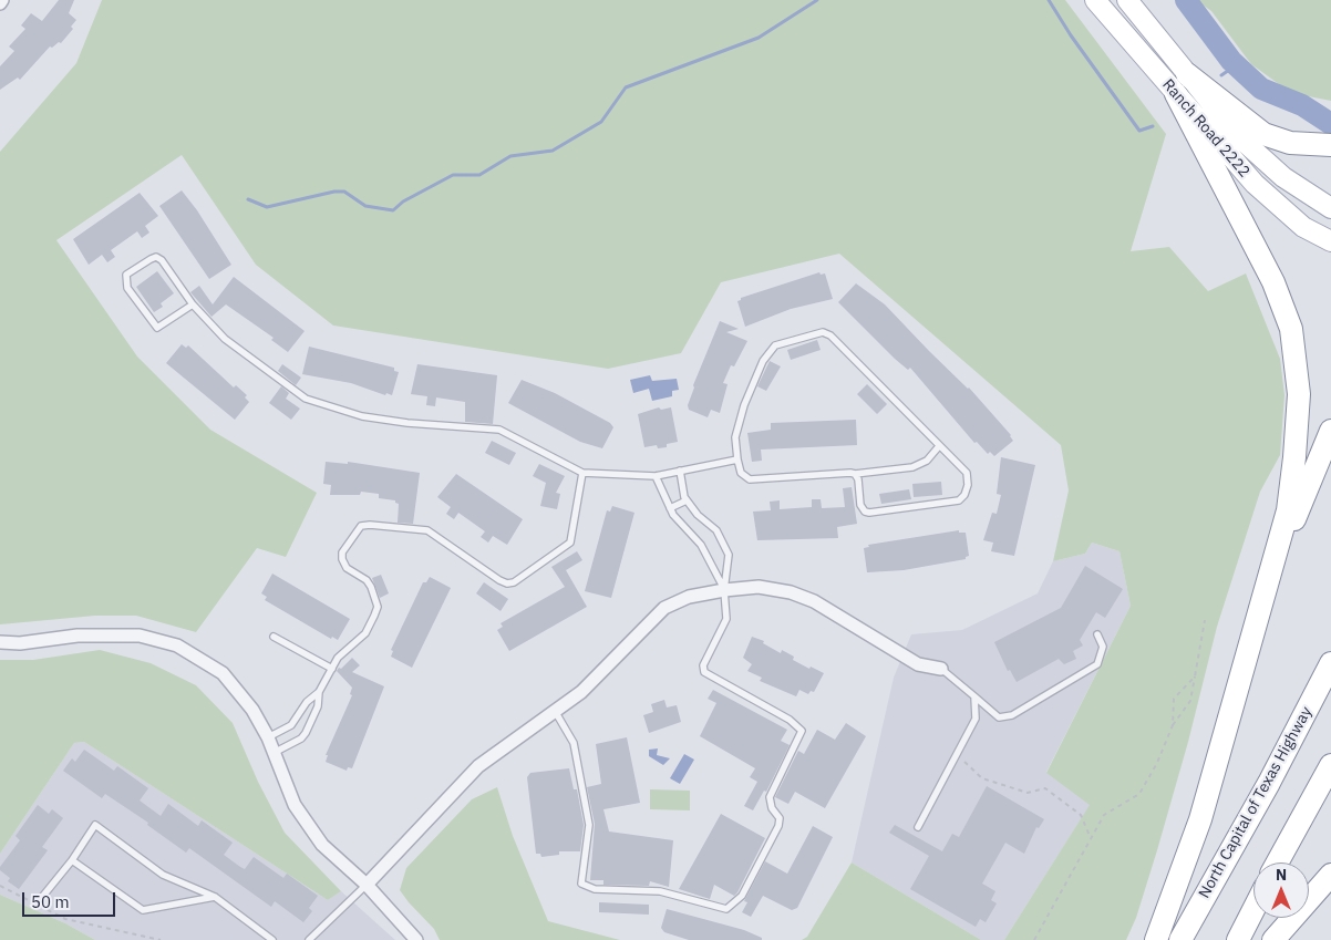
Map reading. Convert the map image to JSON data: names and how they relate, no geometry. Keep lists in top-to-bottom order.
{
  "streets": {
    "highway": ["North Capital of Texas Highway"],
    "main road": ["Ranch Road 2222"]
  },
  "scale_bar": "50 m",
  "north": "top"
}
